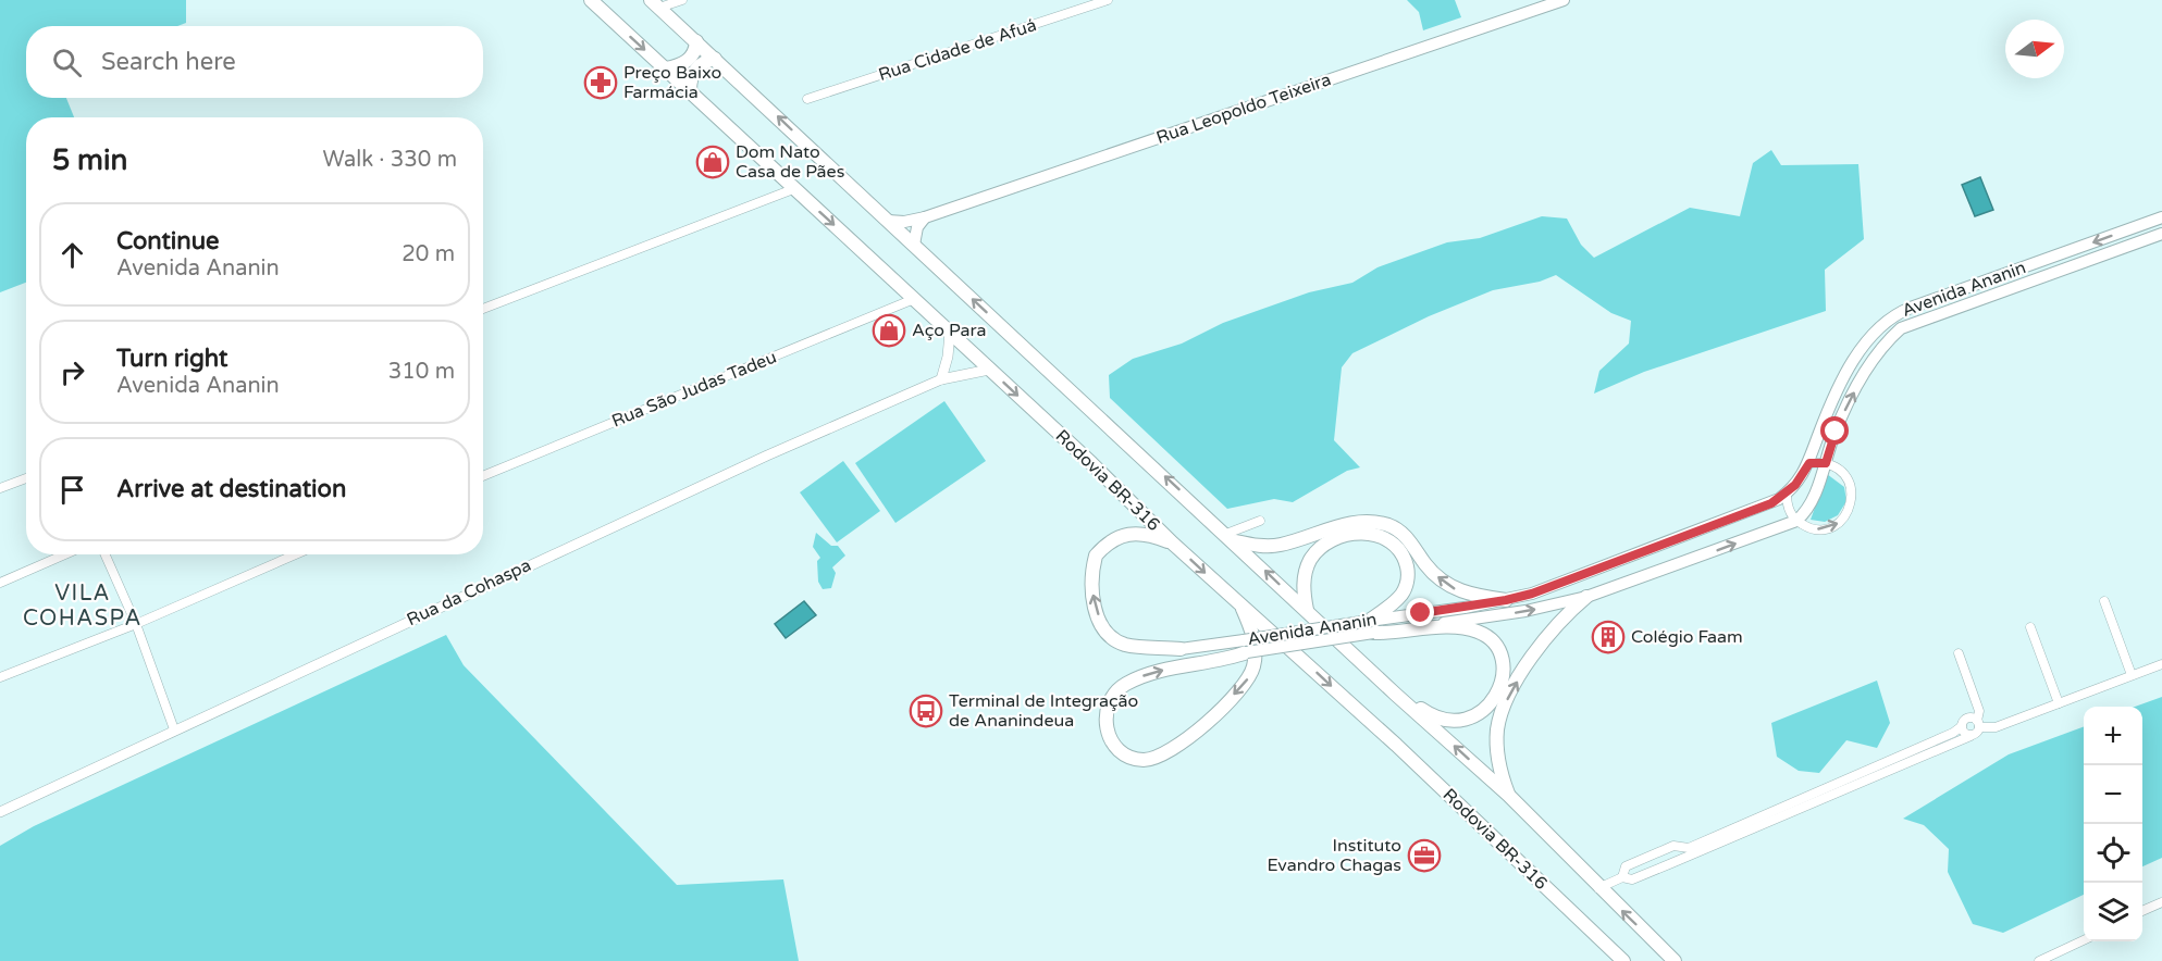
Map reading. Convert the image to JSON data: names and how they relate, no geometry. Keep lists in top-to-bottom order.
{
  "streets": {
    "highway": ["Rodovia BR-316"],
    "main road": ["Rua Leopoldo Teixeira", "Avenida Ananin"],
    "street": ["Rua Cidade de Afuá", "Rua São Judas Tadeu", "Rua da Cohaspa"]
  },
  "crossings": [
    ["Rua São Judas Tadeu", "Rodovia BR-316"],
    ["Rodovia BR-316", "Rua da Cohaspa"]
  ],
  "districts": ["VILA COHASPA"],
  "places": {
    "pharmacy": ["Preço Baixo Farmácia"],
    "shop": ["Dom Nato Casa de Pães", "Aço Para"],
    "building": ["Colégio Faam"],
    "bus stop": ["Terminal de Integração de Ananindeua"],
    "office": ["Instituto Evandro Chagas"]
  },
  "north": "right",
  "page": {
    "search": "Search here",
    "heading": ["5 min", "Walk · 330 m"],
    "list": [
      ["Continue", "Avenida Ananin", "20 m"],
      ["Turn right", "Avenida Ananin", "310 m"],
      "Arrive at destination"
    ],
    "map_buttons": ["+", "−"]
  }
}
